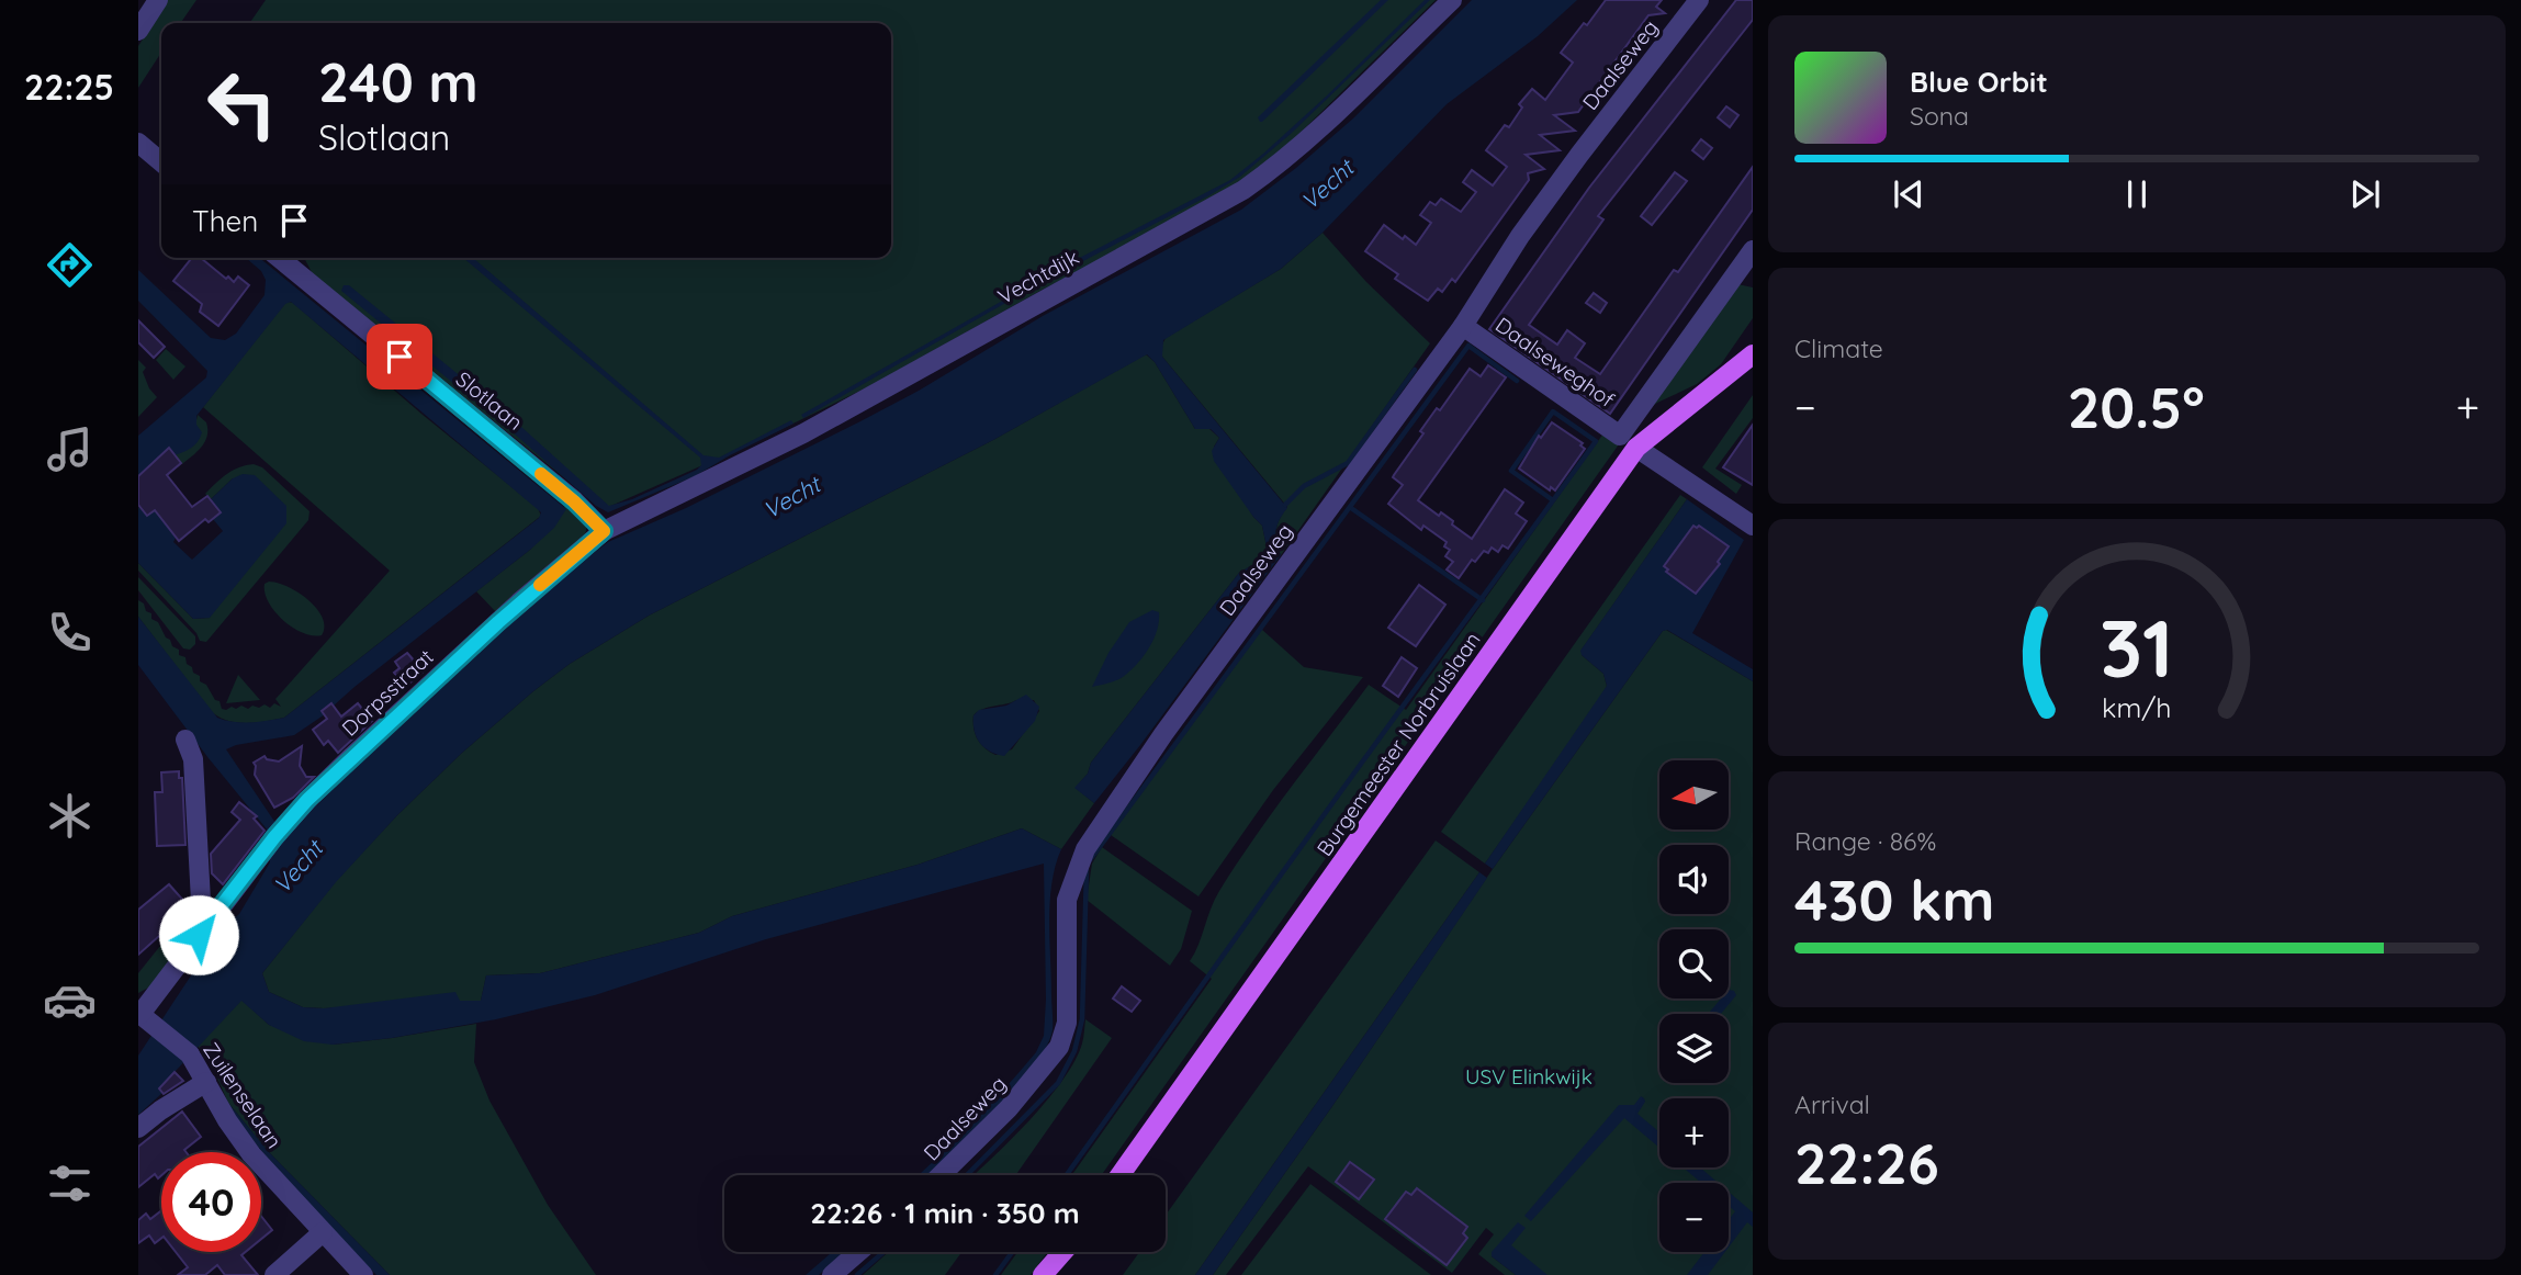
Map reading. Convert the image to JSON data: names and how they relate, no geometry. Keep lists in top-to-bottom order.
{
  "streets": {
    "main road": ["Burgemeester Norbruislaan"],
    "street": [
      "Daalseweg",
      "Vechtdijk",
      "Daalseweghof",
      "Slotlaan",
      "Dorpsstraat",
      "Zuilenselaan"
    ]
  },
  "crossings": [
    ["Daalseweg", "Daalseweghof"],
    ["Vechtdijk", "Slotlaan"],
    ["Vechtdijk", "Dorpsstraat"],
    ["Daalseweghof", "Burgemeester Norbruislaan"],
    ["Slotlaan", "Dorpsstraat"],
    ["Dorpsstraat", "Zuilenselaan"]
  ],
  "water": ["Vecht"],
  "parks": ["USV Elinkwijk"],
  "north": "left",
  "page": {
    "tabs": "22:25",
    "turn": ["240 m", "Slotlaan"],
    "song": ["Blue Orbit", "Sona"],
    "then": "Then",
    "tile": [
      "Climate",
      ["Range · 86%", "430 km"],
      ["Arrival", "22:26"]
    ],
    "heat": ["−", "20.5°", "+"],
    "map_buttons": ["+", "−"],
    "limit": "40",
    "trip": "22:26 · 1 min · 350 m",
    "gauge": ["31", "km/h"]
  }
}
